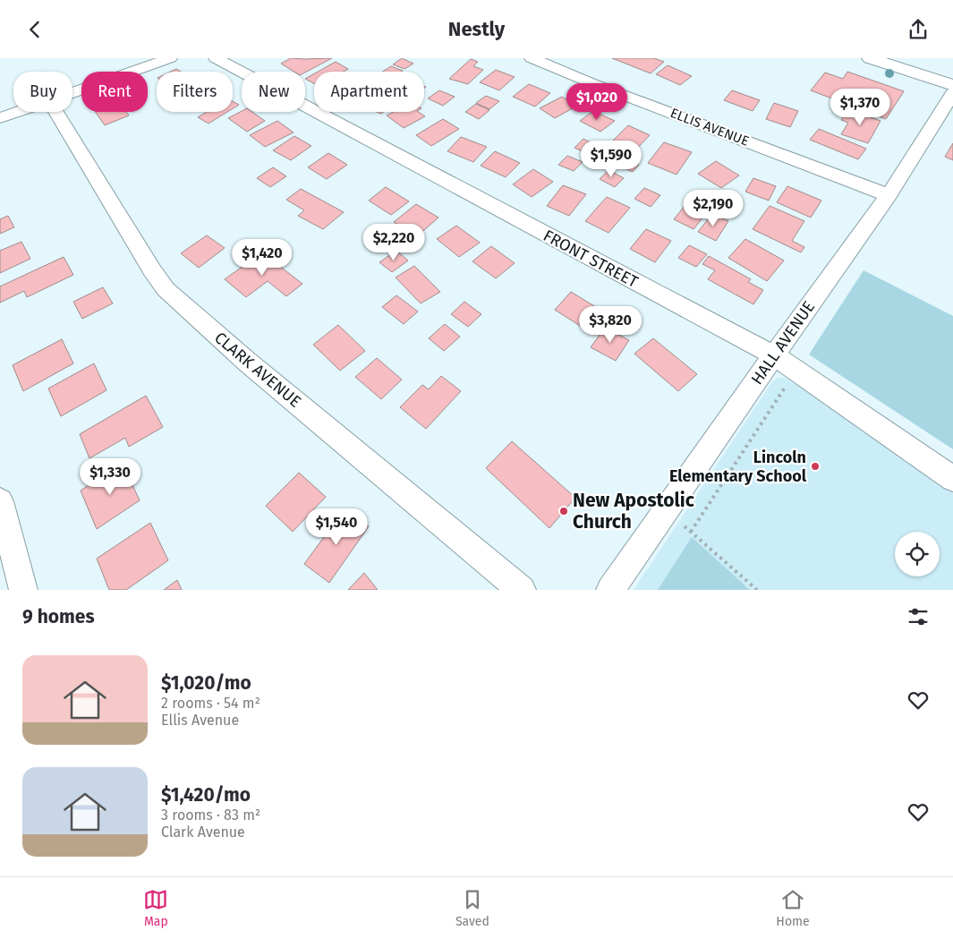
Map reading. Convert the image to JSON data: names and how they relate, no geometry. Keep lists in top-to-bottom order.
{
  "streets": {
    "street": [
      "ELLIS AVENUE",
      "FRONT STREET",
      "HALL AVENUE",
      "CLARK AVENUE"
    ]
  },
  "crossings": [
    ["ELLIS AVENUE", "HALL AVENUE"],
    ["FRONT STREET", "HALL AVENUE"]
  ],
  "places": ["Lincoln Elementary School", "New Apostolic Church"],
  "page": {
    "header": "Nestly",
    "chip": [
      "Buy",
      "Rent",
      "Filters",
      "New",
      "Apartment"
    ],
    "price": [
      "$1,020",
      "$1,370",
      "$1,590",
      "$2,190",
      "$2,220",
      "$1,420",
      "$3,820",
      "$1,330",
      "$1,540"
    ],
    "heading": "9 homes",
    "list": [
      {
        "name": "$1,020/mo",
        "note": "2 rooms · 54 m² · Ellis Avenue"
      },
      {
        "name": "$1,420/mo",
        "note": "3 rooms · 83 m² · Clark Avenue"
      }
    ],
    "tabs": ["Map", "Saved", "Home"]
  }
}
